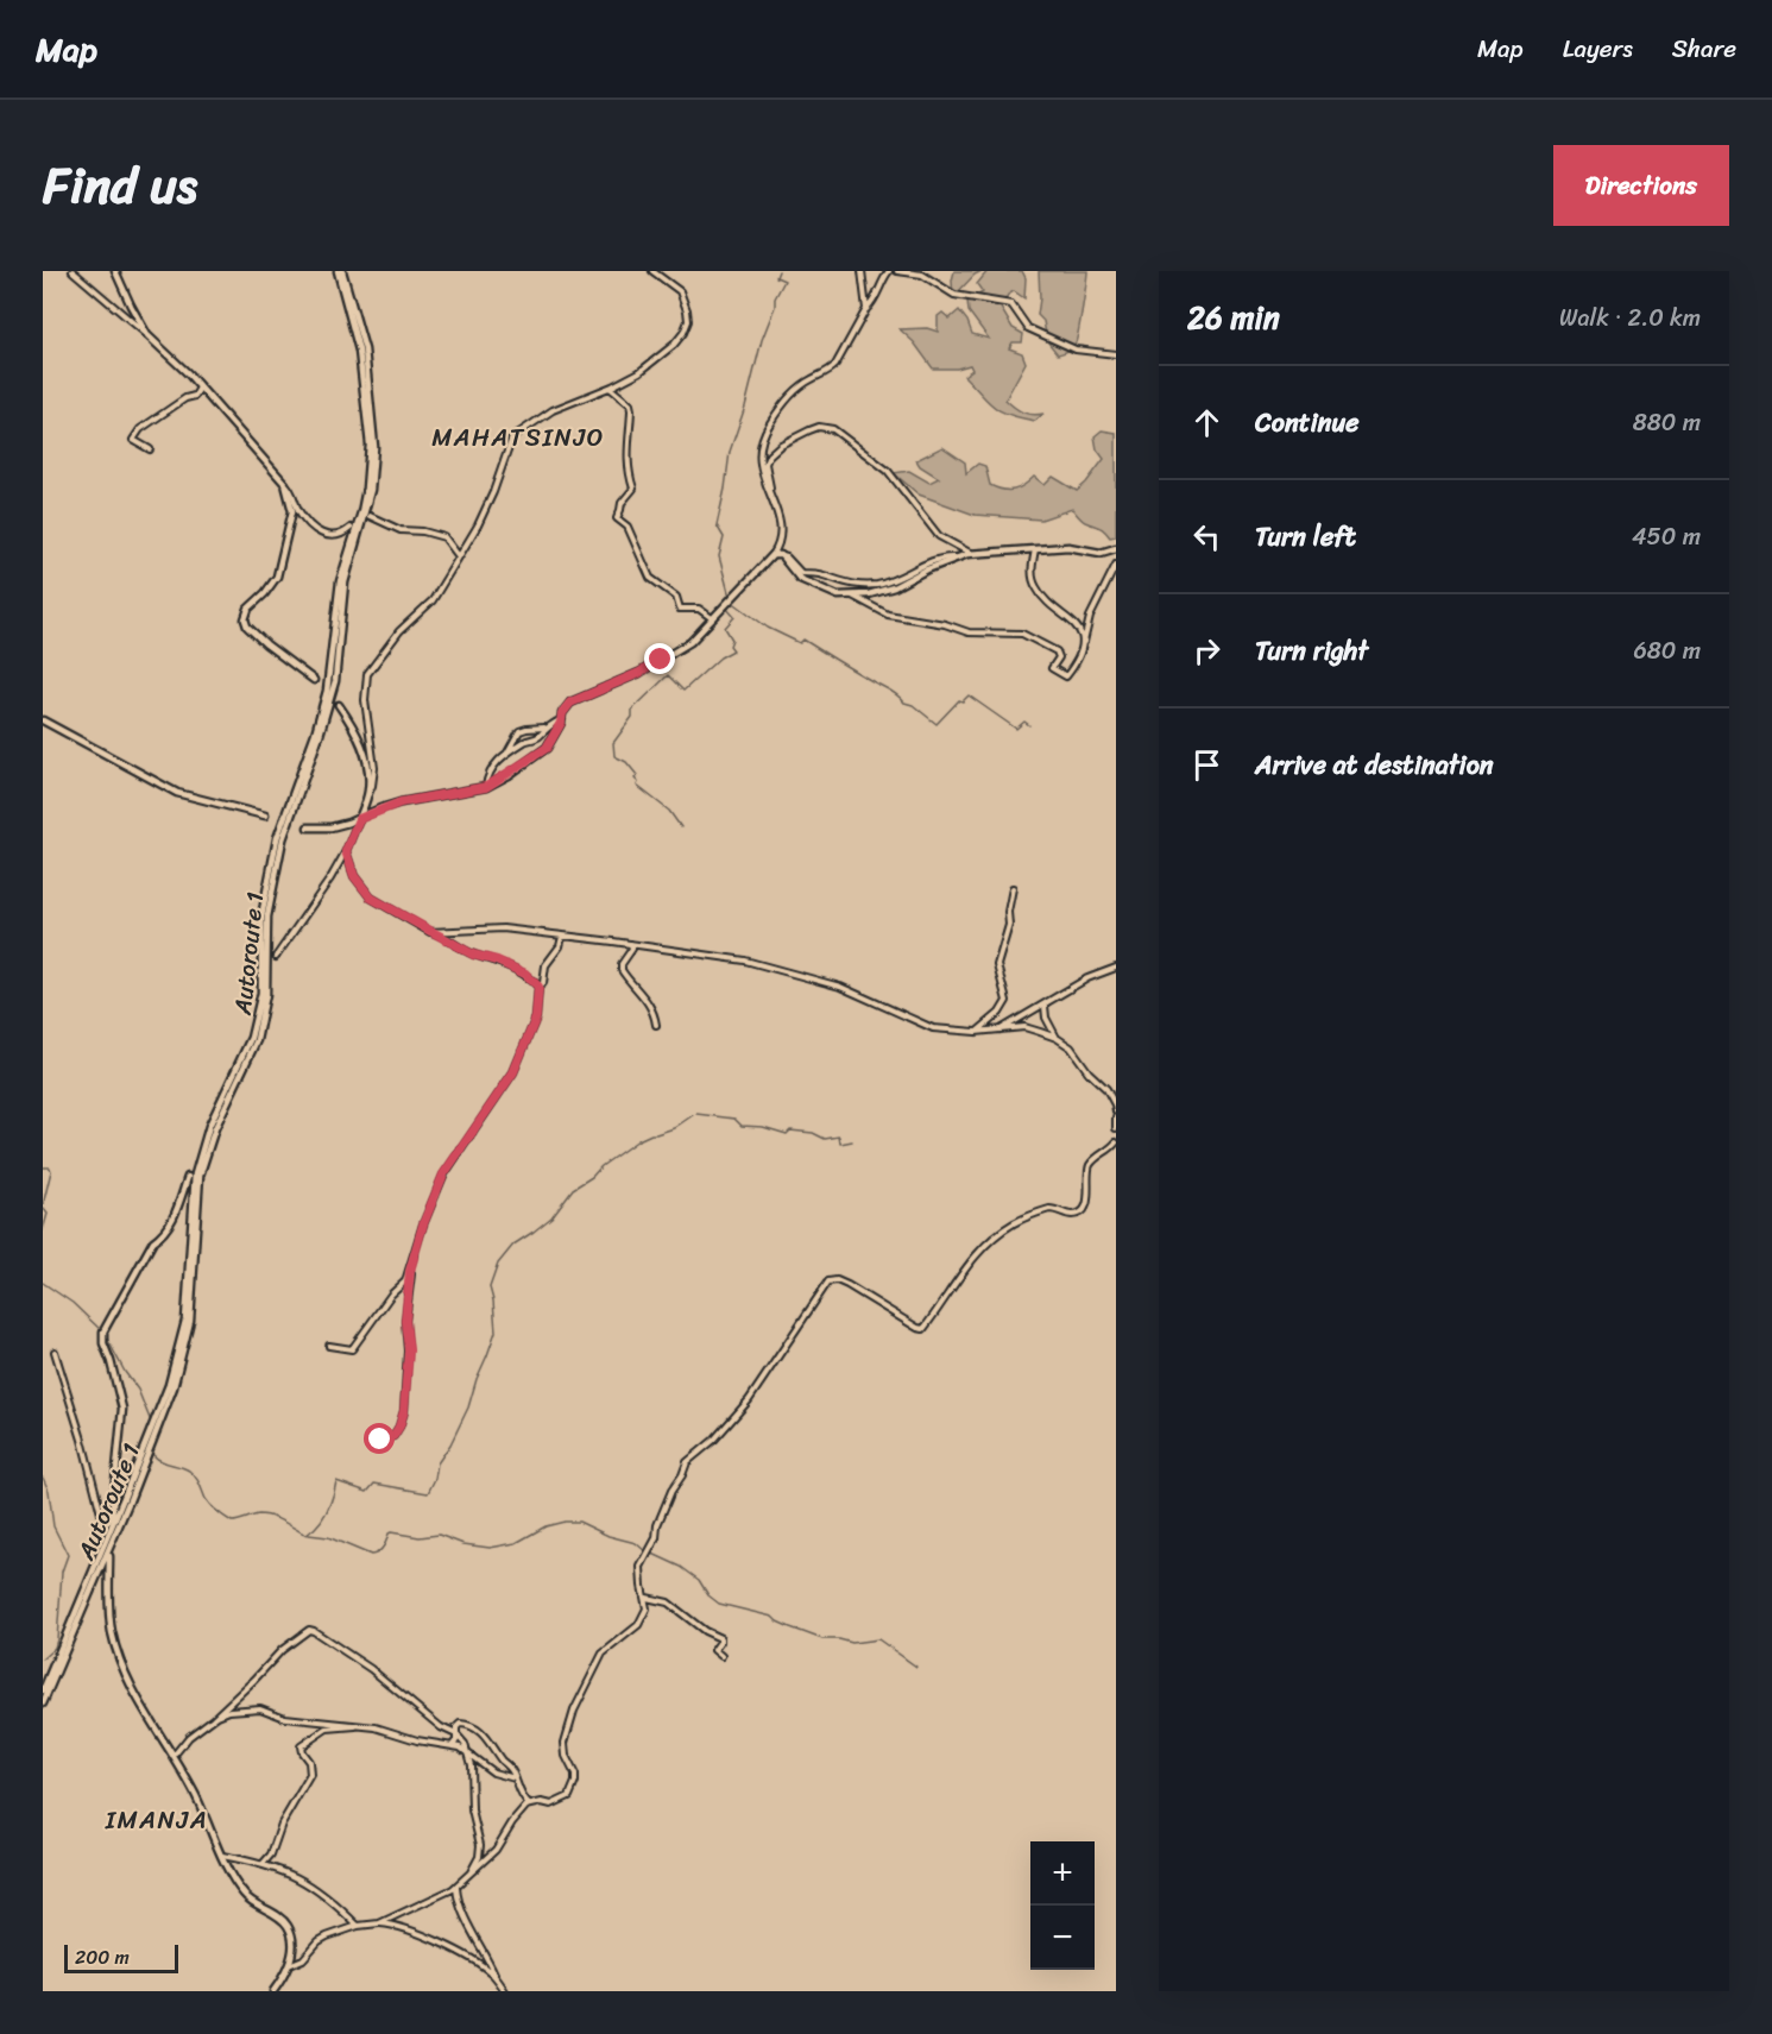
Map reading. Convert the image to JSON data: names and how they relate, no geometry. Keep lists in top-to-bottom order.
{
  "streets": {
    "main road": ["Autoroute 1"]
  },
  "districts": ["MAHATSINJO", "IMANJA"],
  "scale_bar": "200 m",
  "page": {
    "header": "Map",
    "nav": ["Map", "Layers", "Share"],
    "title": "Find us",
    "buttons": "Directions",
    "heading": ["26 min", "Walk · 2.0 km"],
    "list": [
      ["Continue", "880 m"],
      ["Turn left", "450 m"],
      ["Turn right", "680 m"],
      "Arrive at destination"
    ],
    "map_buttons": ["+", "−"],
    "scale": "200 m"
  }
}
